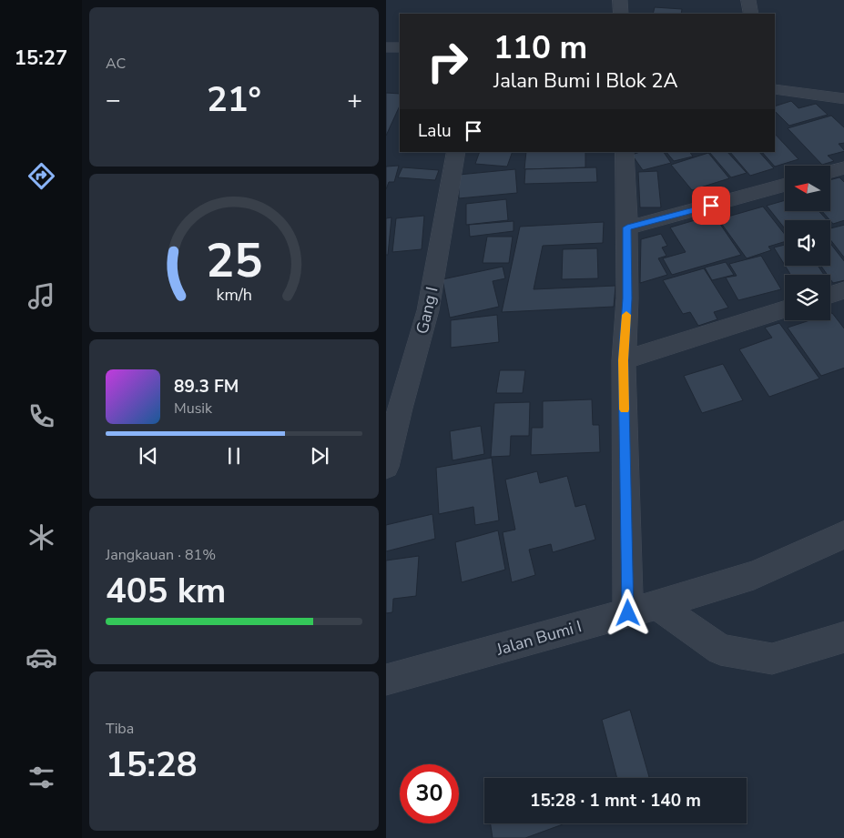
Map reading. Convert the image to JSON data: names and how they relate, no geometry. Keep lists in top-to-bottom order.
{
  "streets": {
    "street": ["Gang I", "Jalan Bumi I"]
  },
  "north": "left",
  "page": {
    "tabs": "15:27",
    "tile": [
      "AC",
      ["Jangkauan · 81%", "405 km"],
      ["Tiba", "15:28"]
    ],
    "turn": ["110 m", "Jalan Bumi I Blok 2A"],
    "heat": ["−", "21°", "+"],
    "then": "Lalu",
    "song": ["89.3 FM", "Musik"],
    "limit": "30",
    "trip": "15:28 · 1 mnt · 140 m",
    "gauge": ["25", "km/h"]
  }
}
